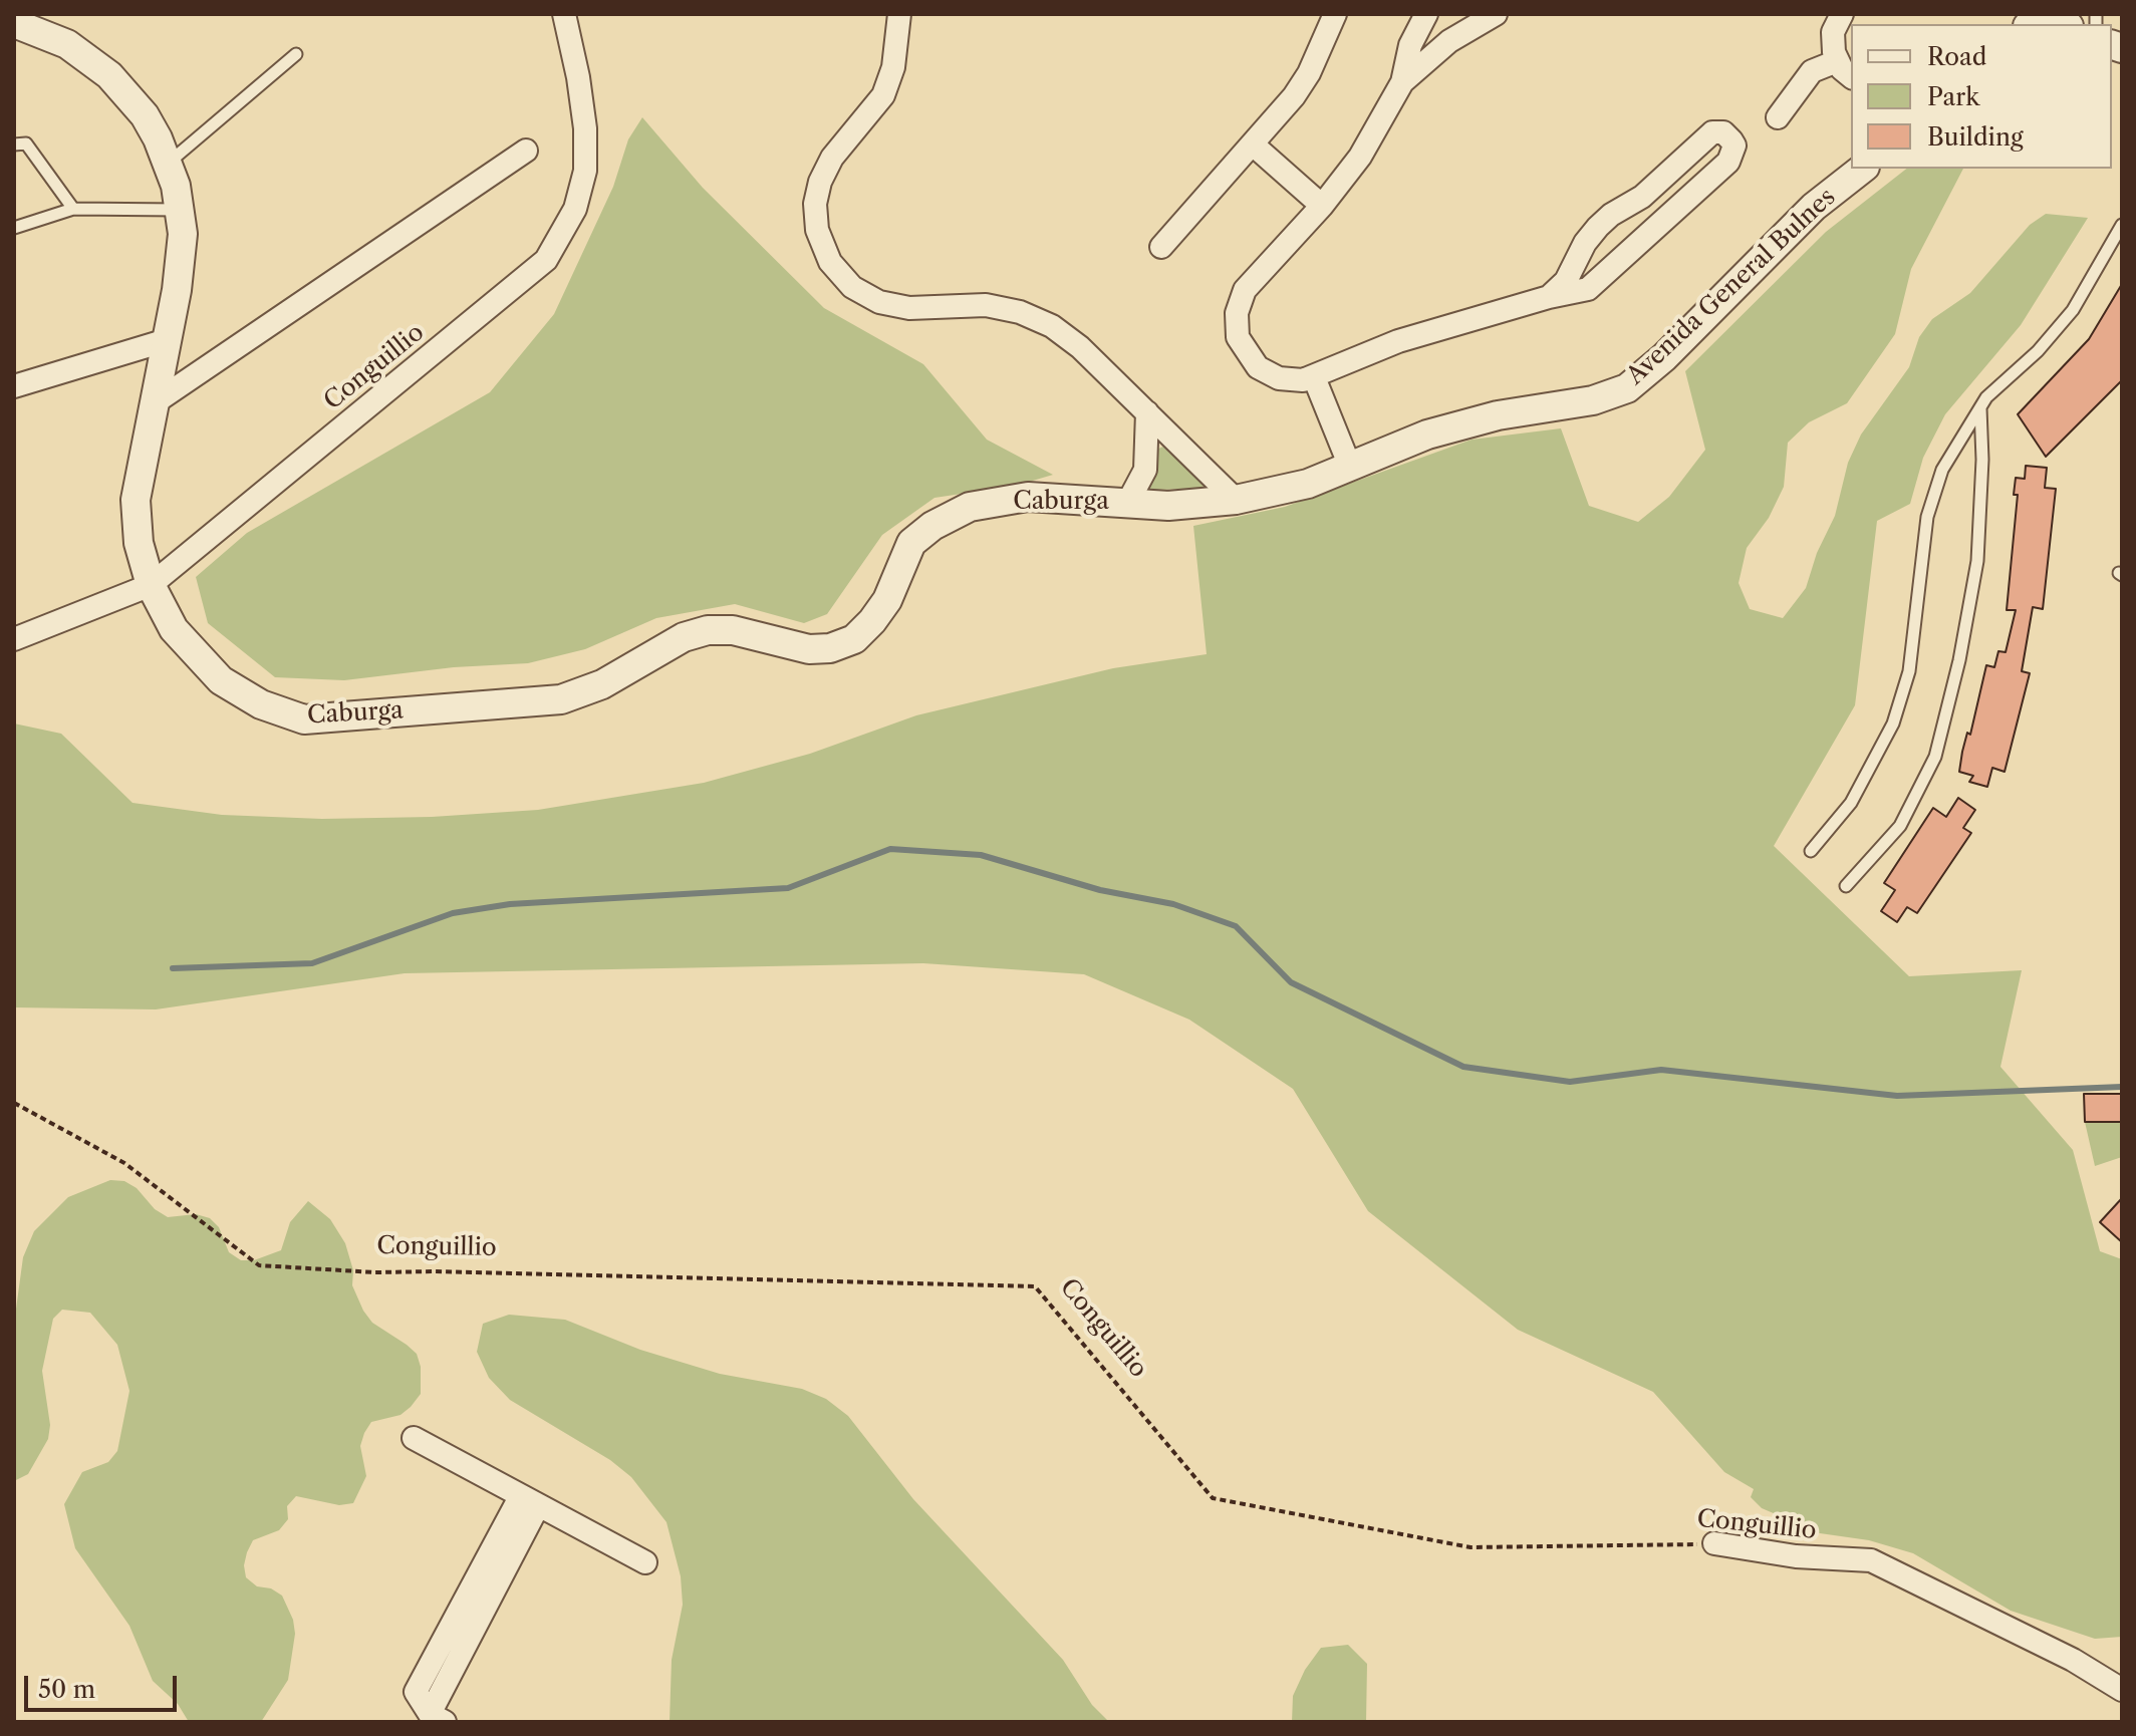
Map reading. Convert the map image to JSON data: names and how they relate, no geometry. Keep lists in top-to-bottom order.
{
  "streets": {
    "street": ["Avenida General Bulnes", "Conguillio", "Caburga"]
  },
  "crossings": [
    ["Avenida General Bulnes", "Caburga"],
    ["Conguillio", "Caburga"]
  ],
  "legend": ["Road", "Park", "Building"],
  "scale_bar": "50 m"
}
